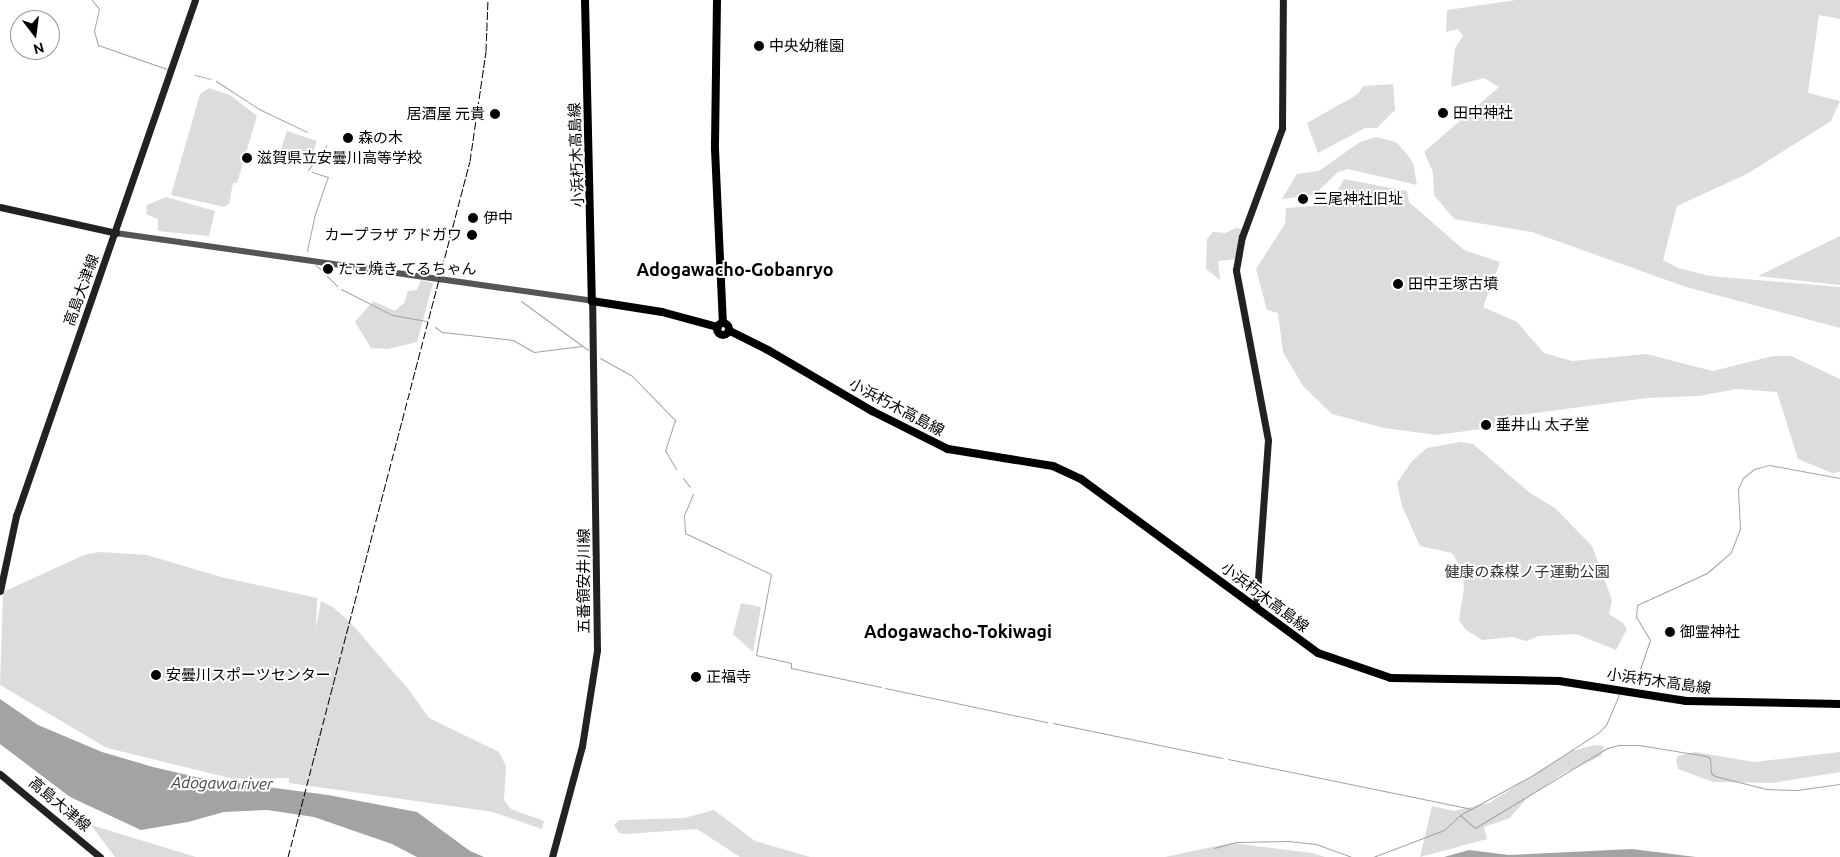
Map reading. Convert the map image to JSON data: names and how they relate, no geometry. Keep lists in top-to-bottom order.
{
  "streets": {
    "main road": ["小浜朽木高島線", "高島大津線", "五番領安井川線"]
  },
  "crossings": [
    ["小浜朽木高島線", "五番領安井川線"]
  ],
  "districts": ["Adogawacho-Gobanryo", "Adogawacho-Tokiwagi"],
  "water": ["Adogawa river"],
  "parks": ["健康の森楳ノ子運動公園"],
  "places": [
    "中央幼稚園",
    "田中神社",
    "居酒屋 元貴",
    "森の木",
    "滋賀県立安曇川高等学校",
    "三尾神社旧址",
    "伊中",
    "カープラザ アドガワ",
    "たこ焼き てるちゃん",
    "田中王塚古墳",
    "垂井山 太子堂",
    "御霊神社",
    "安曇川スポーツセンター",
    "正福寺"
  ],
  "north": "bottom"
}
